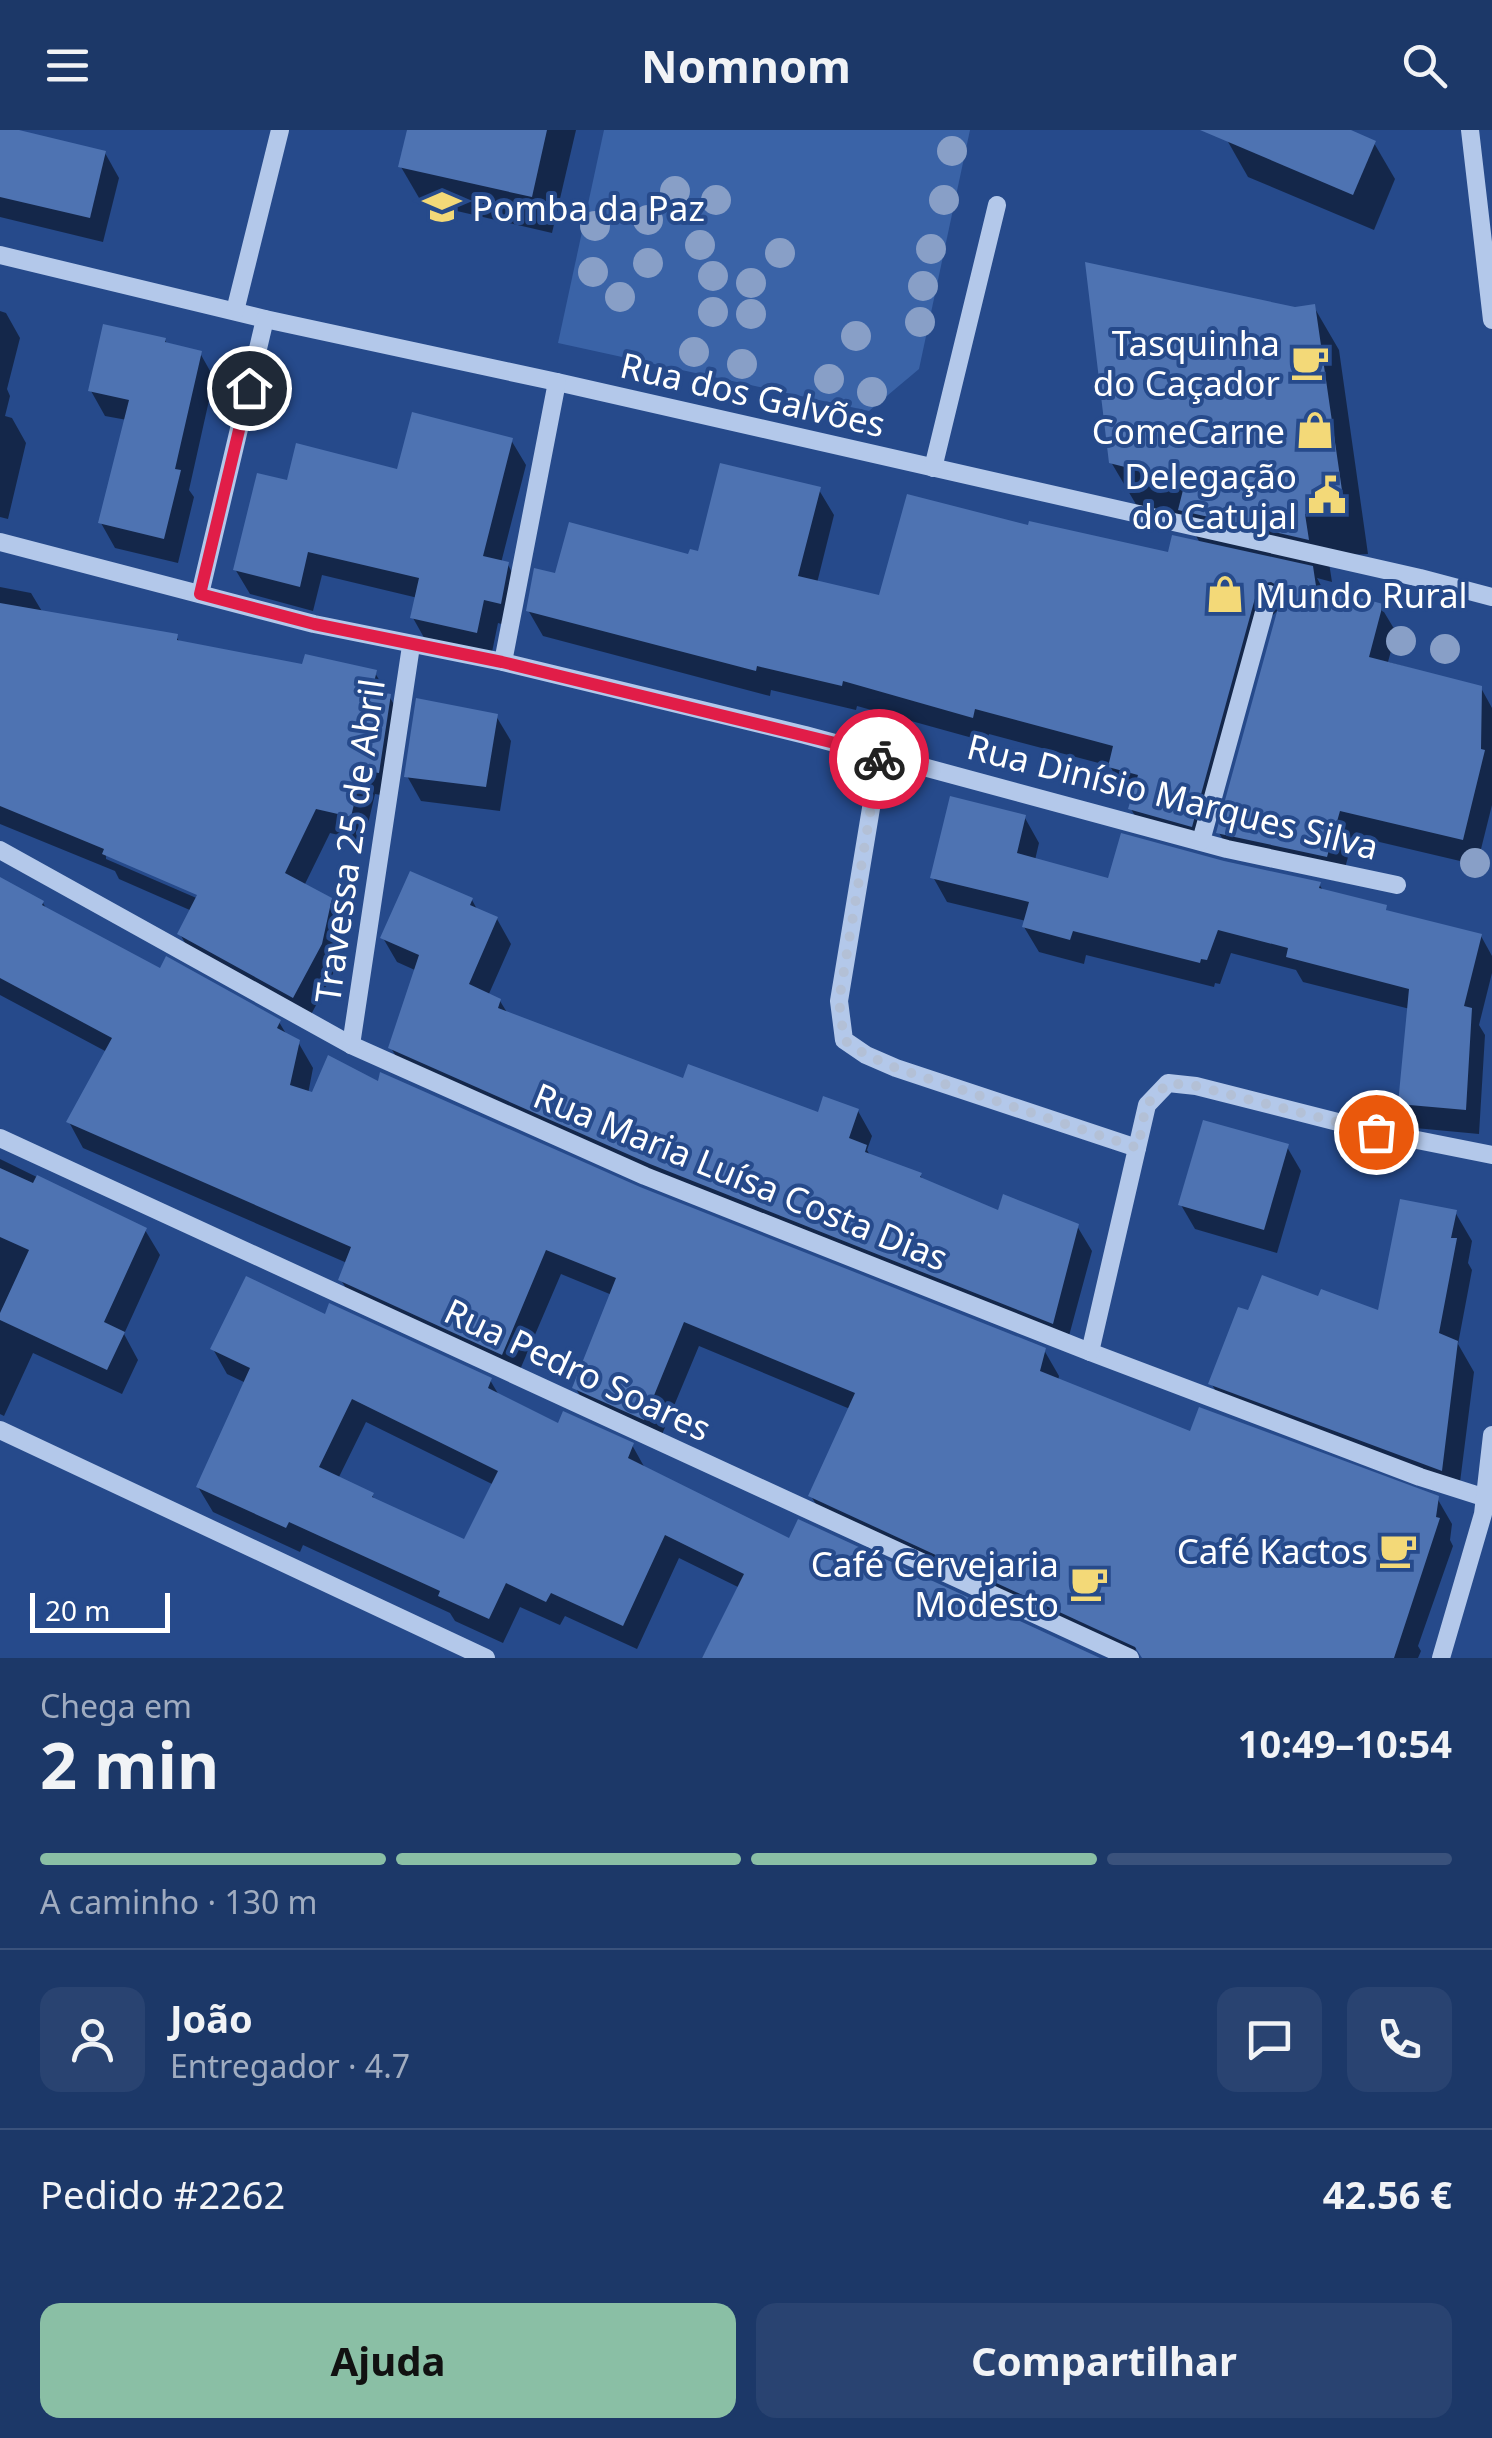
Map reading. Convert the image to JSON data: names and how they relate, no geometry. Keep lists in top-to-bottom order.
{
  "streets": {
    "street": [
      "Rua dos Galvões",
      "Rua Dinísio Marques Silva",
      "Travessa 25 de Abril",
      "Rua Maria Luísa Costa Dias",
      "Rua Pedro Soares"
    ]
  },
  "crossings": [
    ["Rua Dinísio Marques Silva", "Travessa 25 de Abril"],
    ["Travessa 25 de Abril", "Rua Maria Luísa Costa Dias"]
  ],
  "places": {
    "school or university": ["Pomba da Paz"],
    "cafe": ["Tasquinha do Caçador", "Café Kactos", "Café Cervejaria Modesto"],
    "shop": ["ComeCarne", "Mundo Rural"],
    "public building": ["Delegação do Catujal"]
  },
  "scale_bar": "20 m",
  "page": {
    "header": "Nomnom",
    "scale": "20 m",
    "heading": ["2 min", "Chega em", "10:49–10:54"],
    "panel": [
      "João",
      "Entregador · 4.7",
      "Pedido #2262",
      "42.56 €"
    ],
    "bar": "A caminho · 130 m",
    "buttons": ["Ajuda", "Compartilhar"]
  }
}
